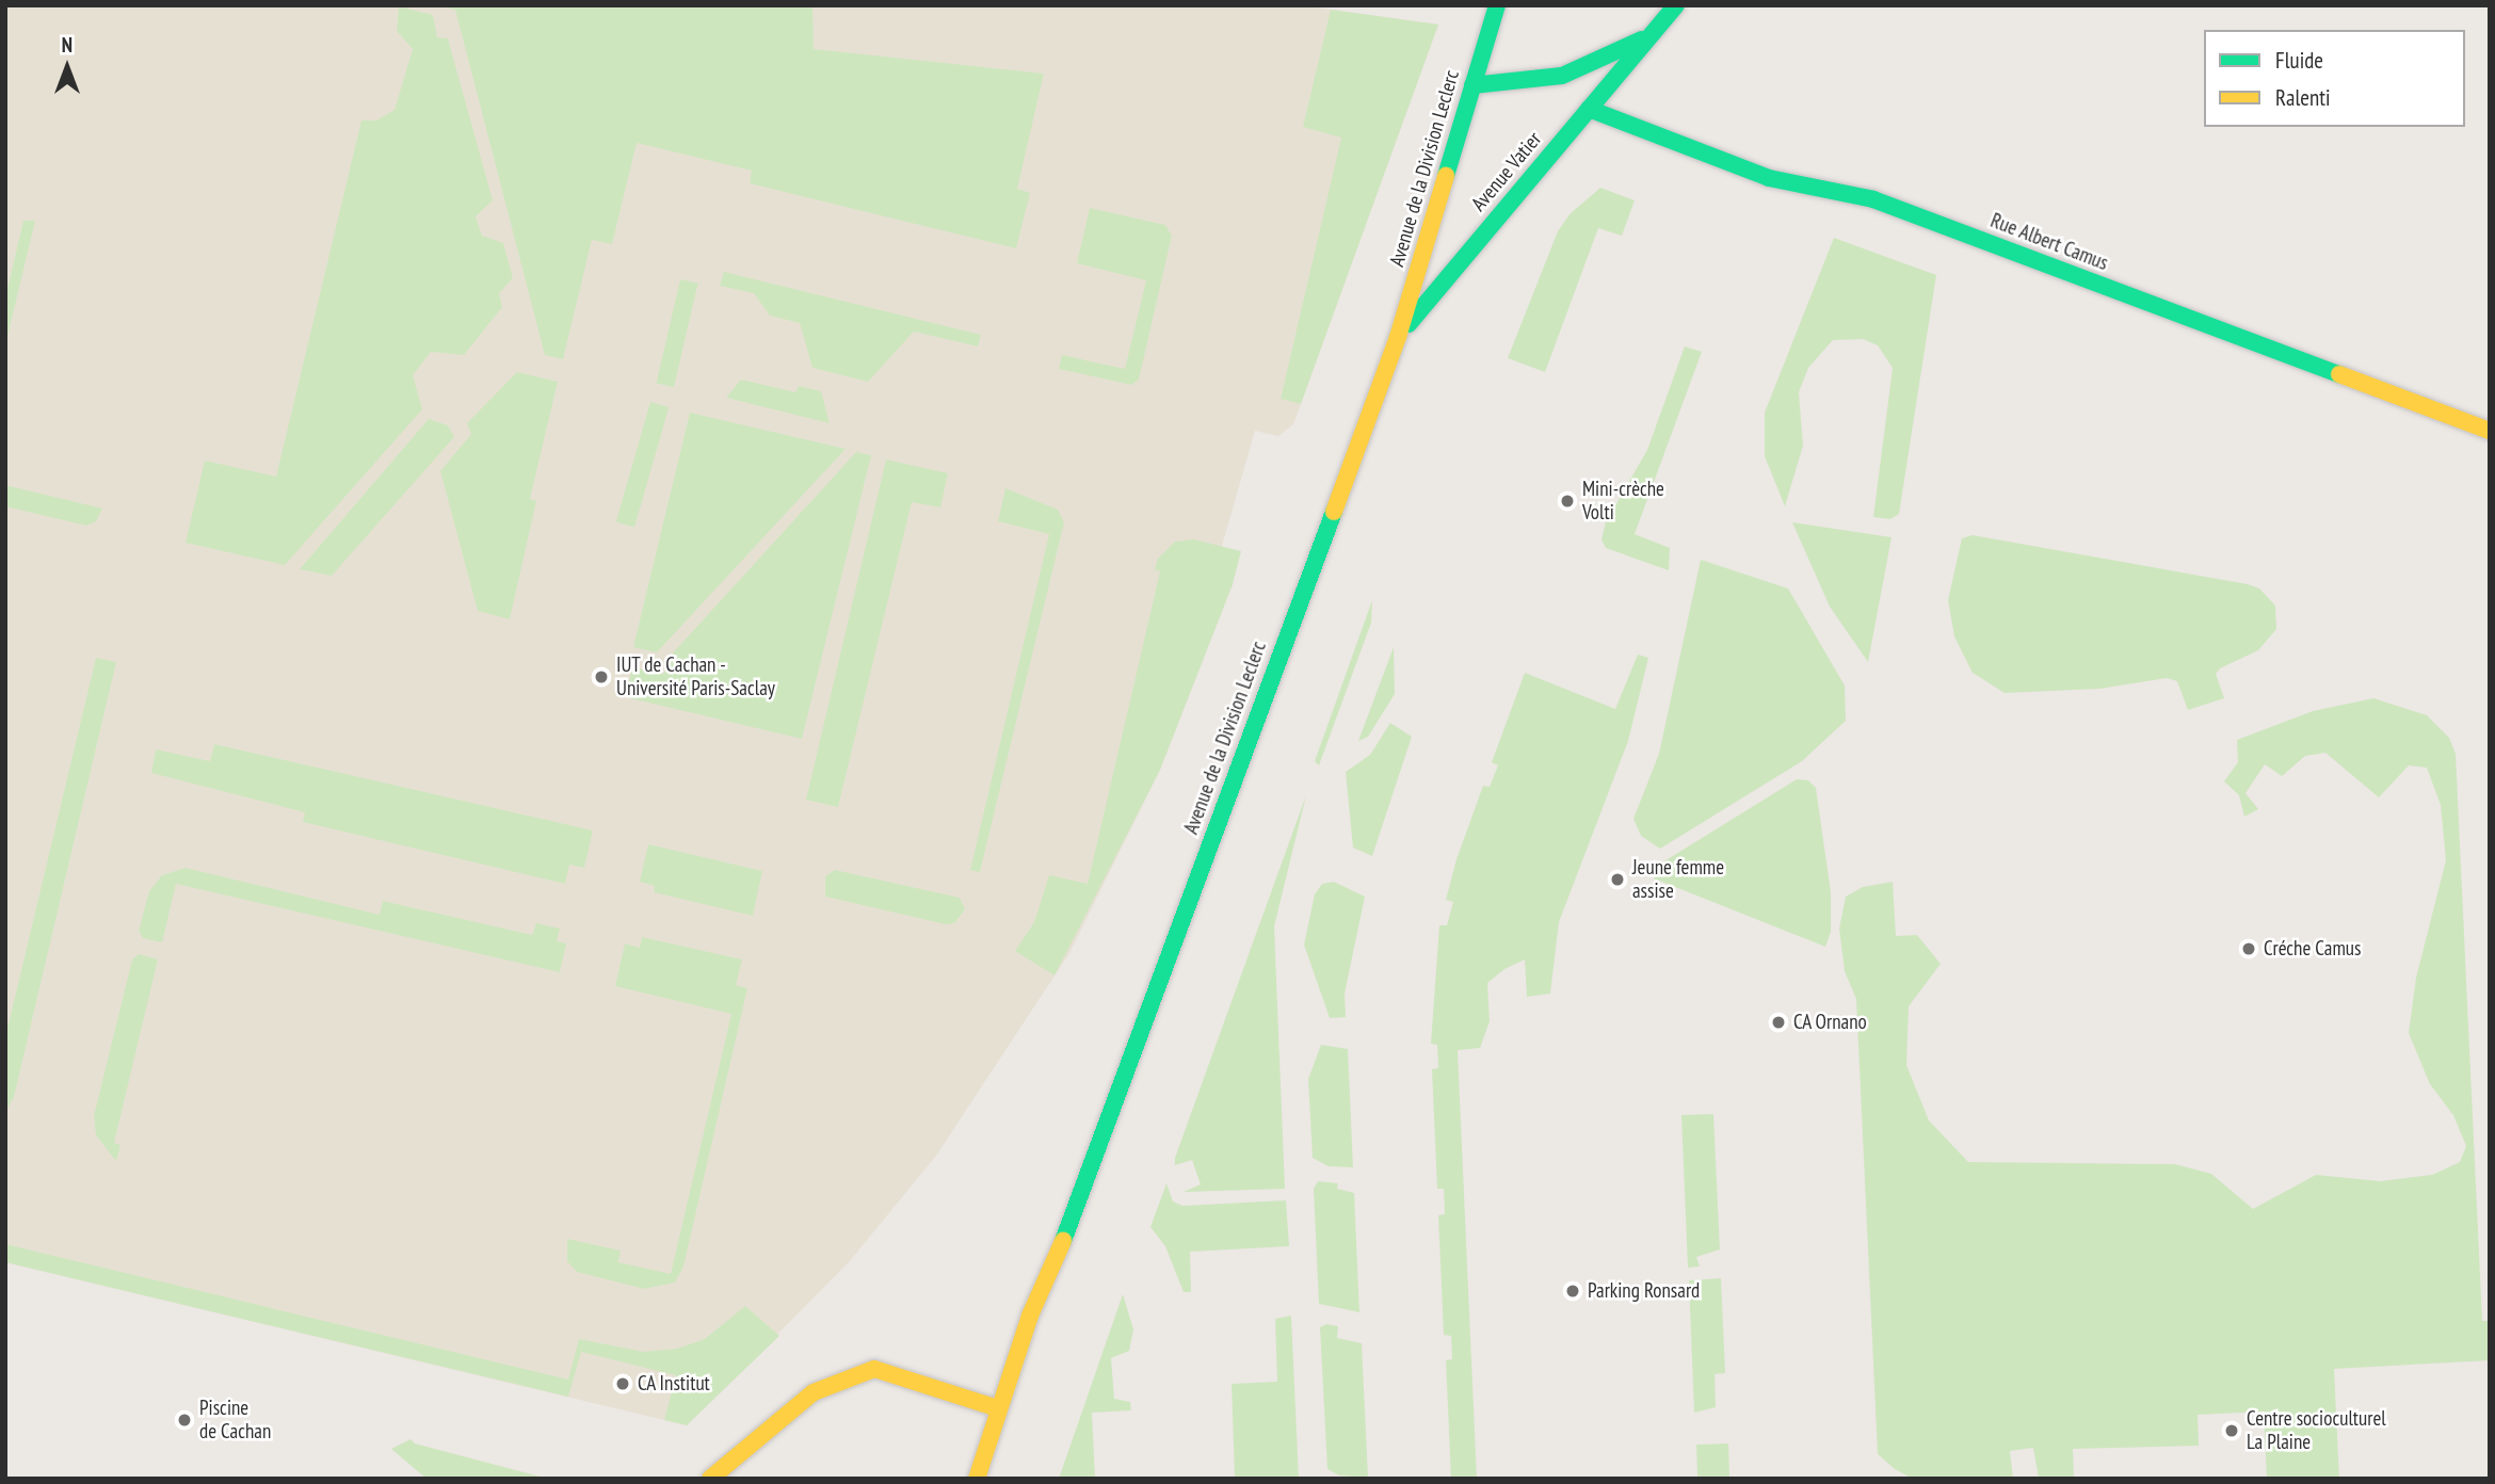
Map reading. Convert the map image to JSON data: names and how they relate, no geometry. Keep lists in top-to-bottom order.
{
  "streets": {
    "main road": ["Avenue de la Division Leclerc", "Avenue Vatier", "Rue Albert Camus"]
  },
  "crossings": [
    ["Avenue de la Division Leclerc", "Avenue Vatier"],
    ["Avenue Vatier", "Rue Albert Camus"]
  ],
  "places": [
    "Mini-crèche Volti",
    "IUT de Cachan - Université Paris-Saclay",
    "Jeune femme assise",
    "Créche Camus",
    "CA Ornano",
    "Parking Ronsard",
    "CA Institut",
    "Piscine de Cachan",
    "Centre socioculturel La Plaine"
  ],
  "legend": ["Fluide", "Ralenti"],
  "north": "top"
}
